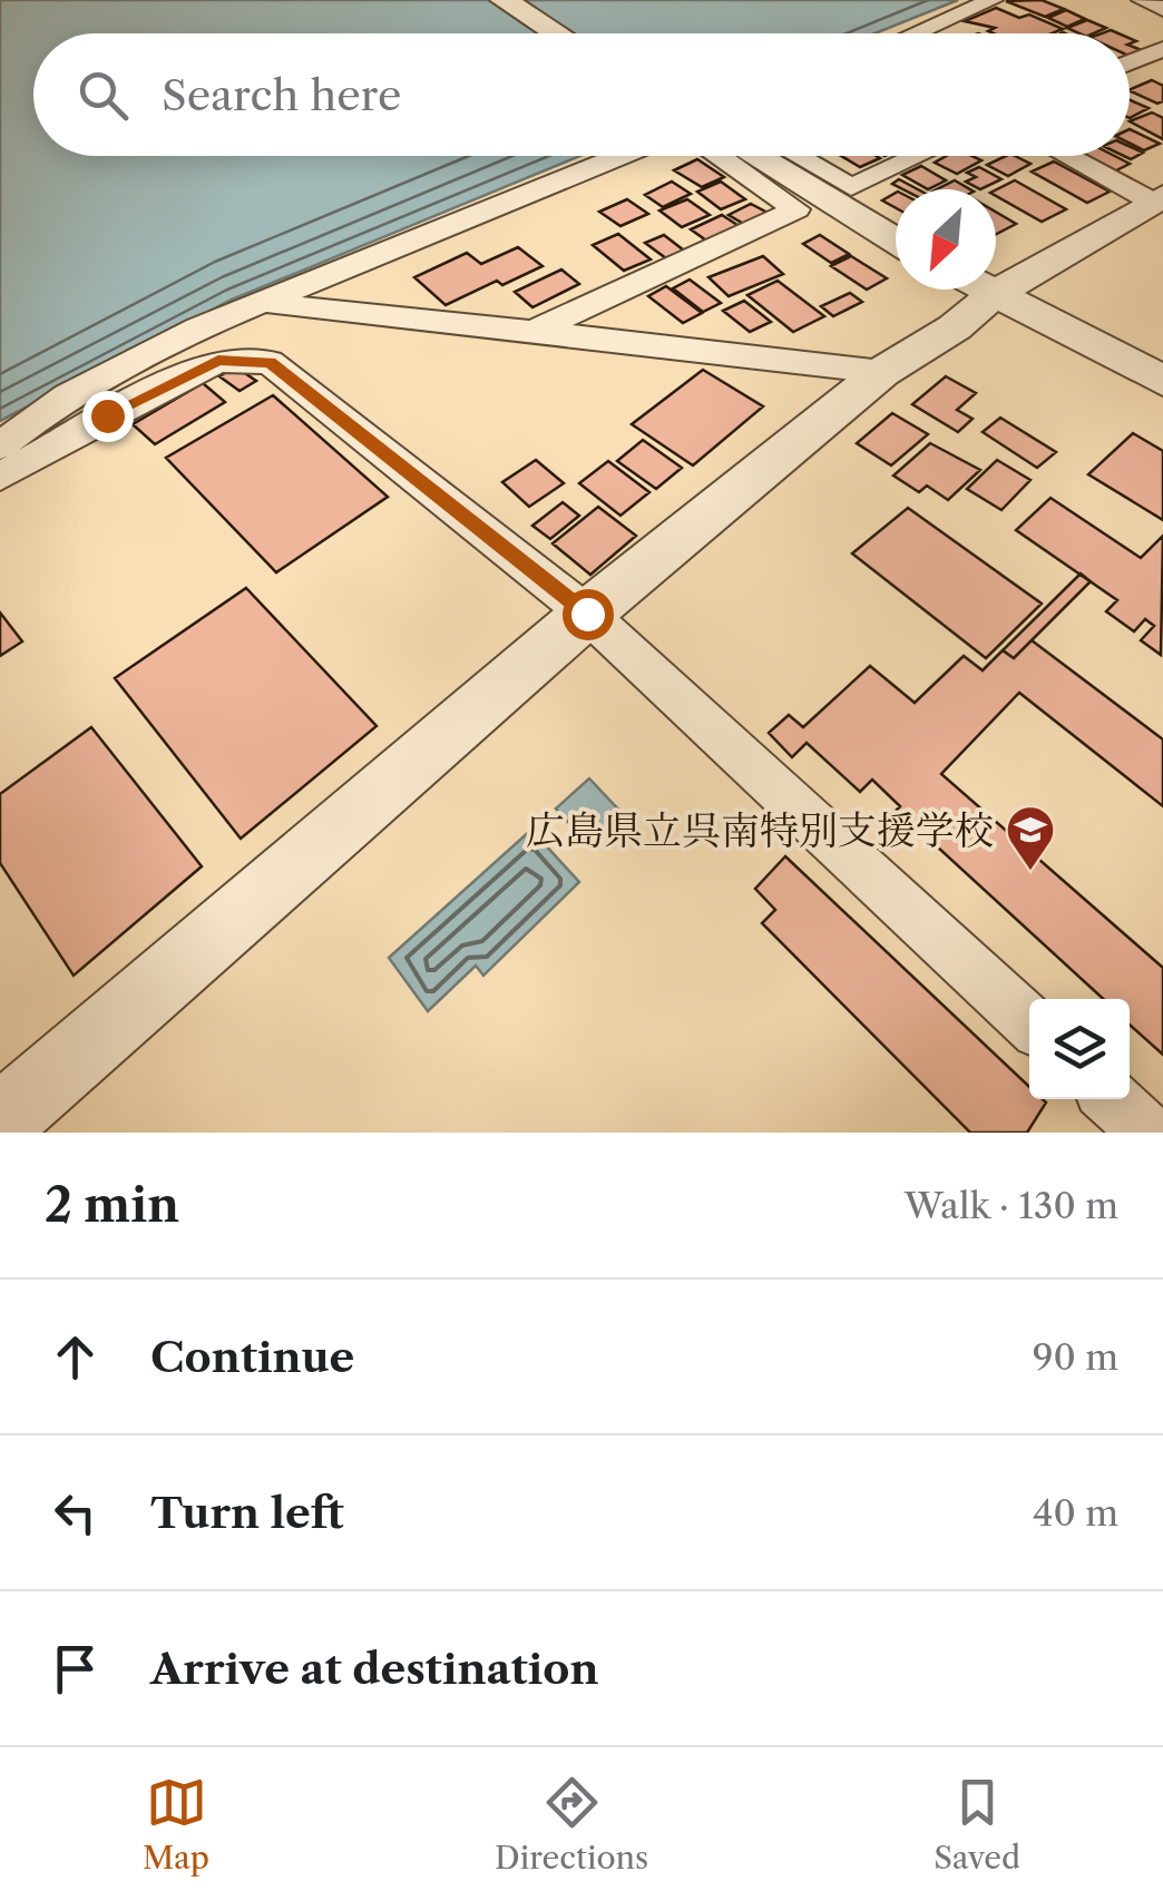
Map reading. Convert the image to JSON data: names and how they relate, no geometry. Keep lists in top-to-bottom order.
{
  "places": {
    "school or university": ["広島県立呉南特別支援学校"]
  },
  "north": "bottom left",
  "page": {
    "search": "Search here",
    "heading": ["2 min", "Walk · 130 m"],
    "list": [
      ["Continue", "90 m"],
      ["Turn left", "40 m"],
      "Arrive at destination"
    ],
    "nav": ["Map", "Directions", "Saved"]
  }
}
